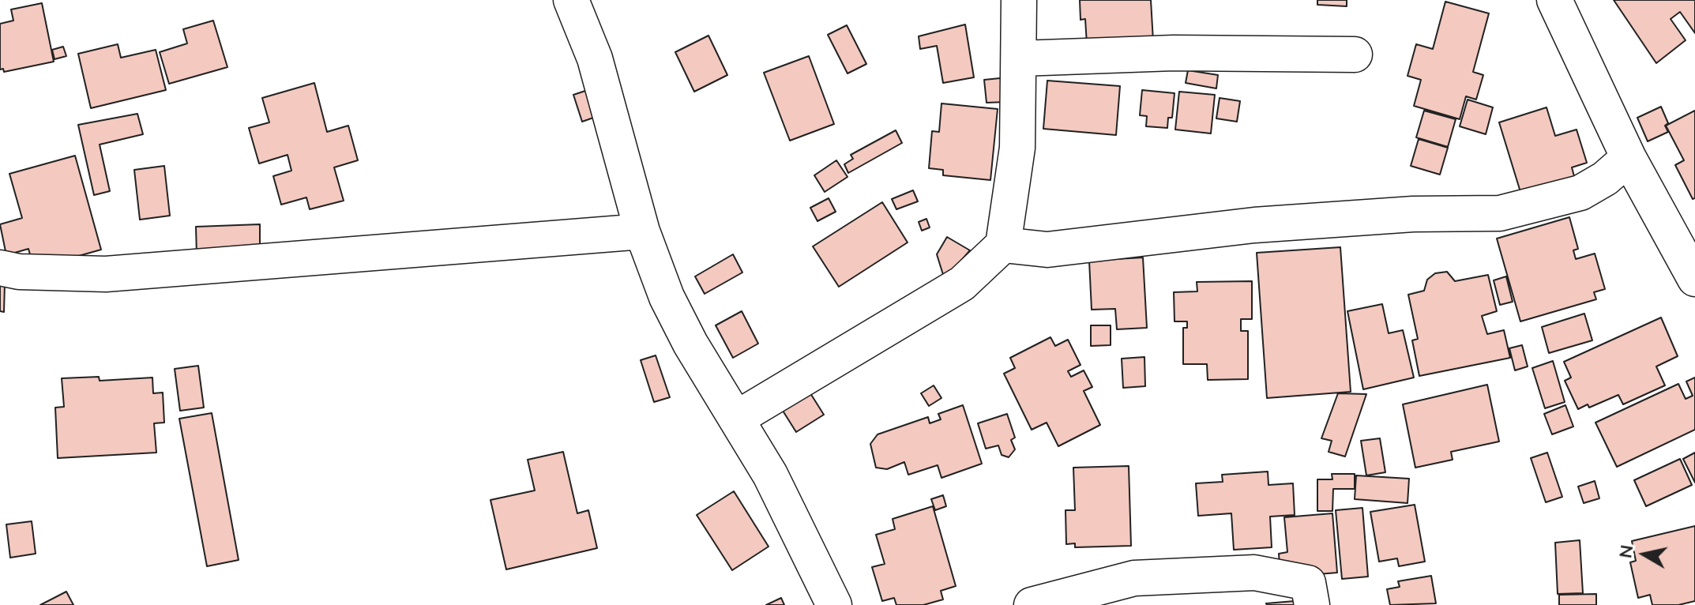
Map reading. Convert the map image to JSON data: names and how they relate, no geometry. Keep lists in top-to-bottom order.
{
  "north": "left"
}
